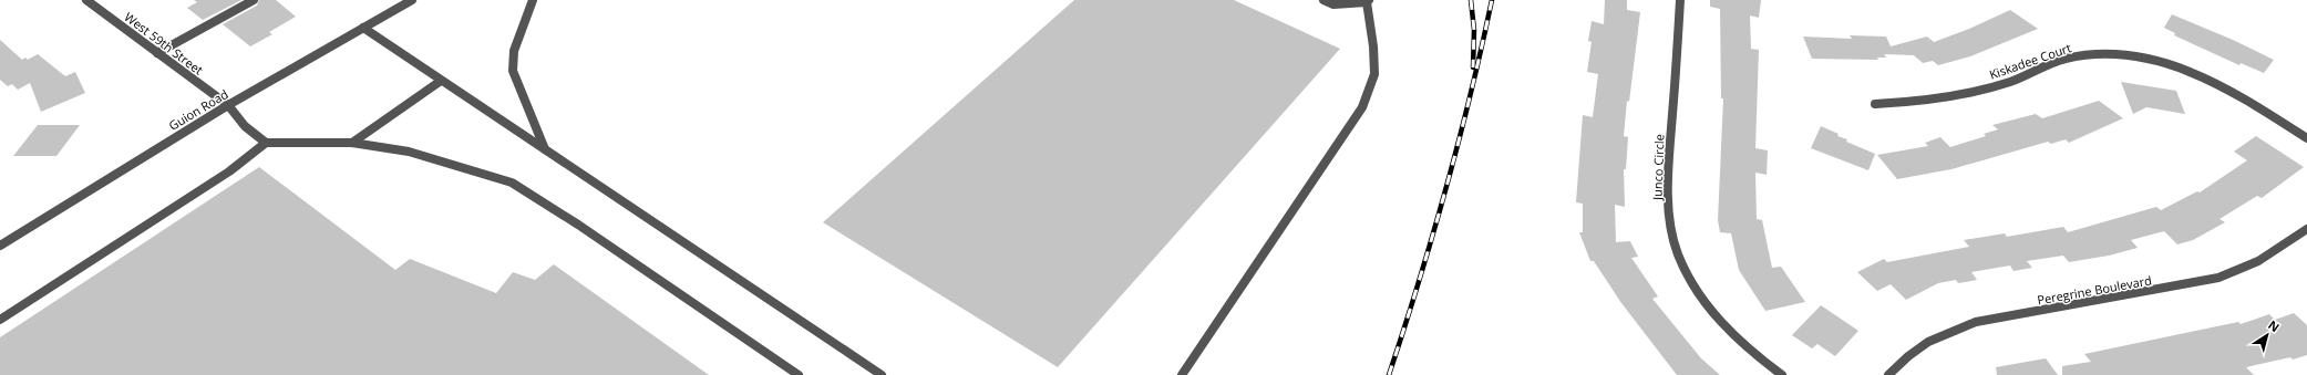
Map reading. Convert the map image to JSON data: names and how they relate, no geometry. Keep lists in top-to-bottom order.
{
  "streets": {
    "street": [
      "West 59th Street",
      "Kiskadee Court",
      "Guion Road",
      "Junco Circle",
      "Peregrine Boulevard"
    ]
  },
  "crossings": [
    ["West 59th Street", "Guion Road"]
  ],
  "north": "top right"
}
